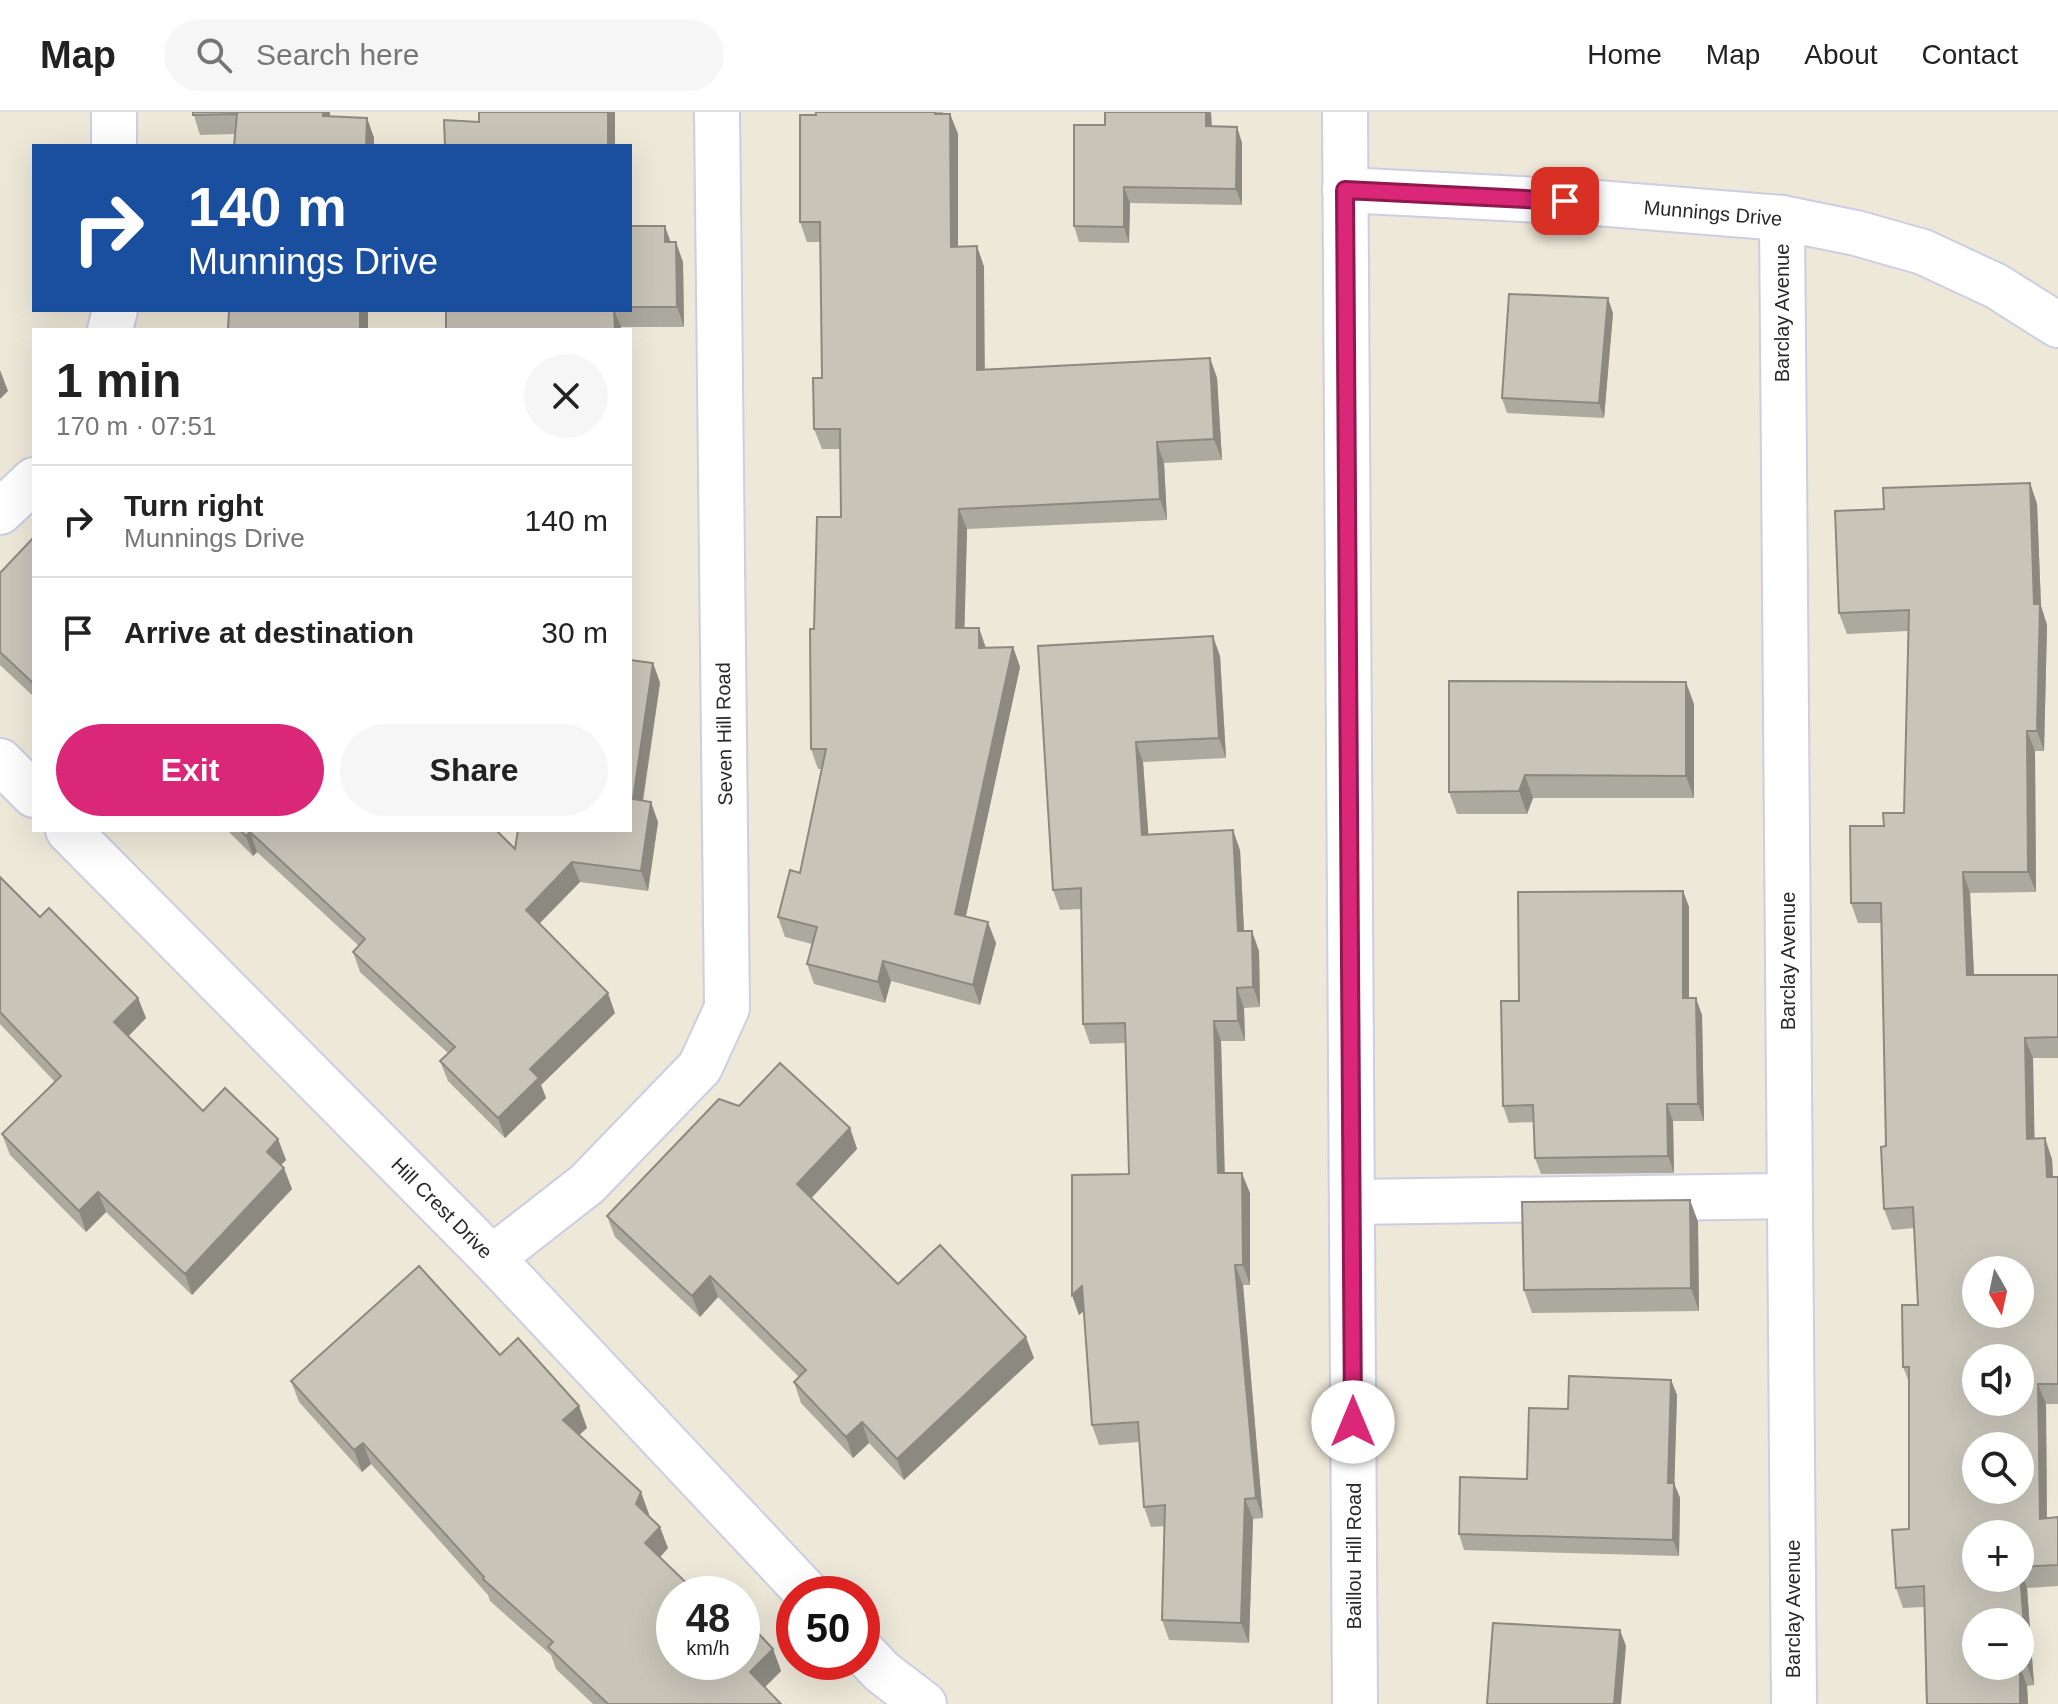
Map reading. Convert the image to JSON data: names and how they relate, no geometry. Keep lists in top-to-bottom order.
{
  "streets": {
    "street": [
      "Munnings Drive",
      "Barclay Avenue",
      "Seven Hill Road",
      "Hill Crest Drive",
      "Baillou Hill Road"
    ]
  },
  "crossings": [
    ["Munnings Drive", "Barclay Avenue"],
    ["Munnings Drive", "Baillou Hill Road"],
    ["Seven Hill Road", "Hill Crest Drive"]
  ],
  "north": "bottom",
  "page": {
    "header": "Map",
    "search": "Search here",
    "nav": [
      "Home",
      "Map",
      "About",
      "Contact"
    ],
    "turn": ["140 m", "Munnings Drive"],
    "heading": ["1 min", "170 m · 07:51"],
    "list": [
      {
        "name": "Turn right",
        "note": "Munnings Drive",
        "value": "140 m"
      },
      {
        "name": "Arrive at destination",
        "value": "30 m"
      }
    ],
    "buttons": ["Exit", "Share"],
    "map_buttons": ["+", "−"],
    "speed": "48 km/h",
    "limit": "50"
  }
}
